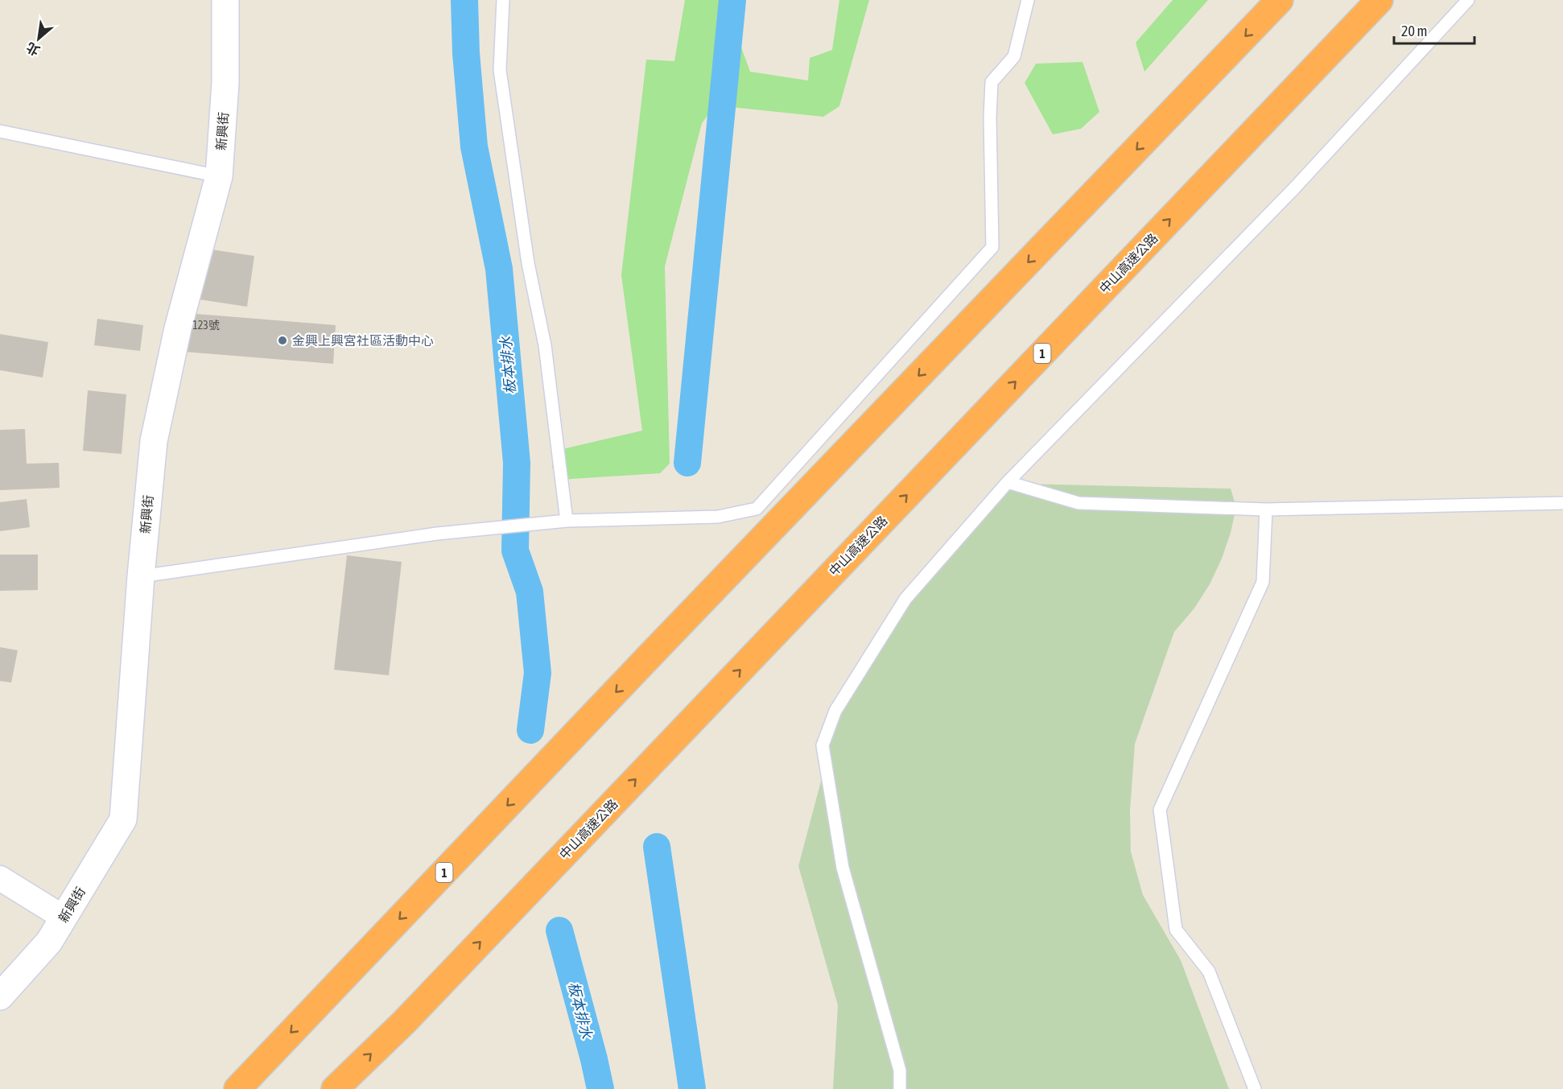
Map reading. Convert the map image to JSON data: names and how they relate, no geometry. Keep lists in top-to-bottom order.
{
  "streets": {
    "highway": ["中山高速公路", "1"],
    "street": ["新興街"]
  },
  "water": ["板本排水"],
  "places": ["金興上興宮社區活動中心"],
  "house_numbers": ["123號"],
  "scale_bar": "20 m",
  "north": "bottom left"
}
